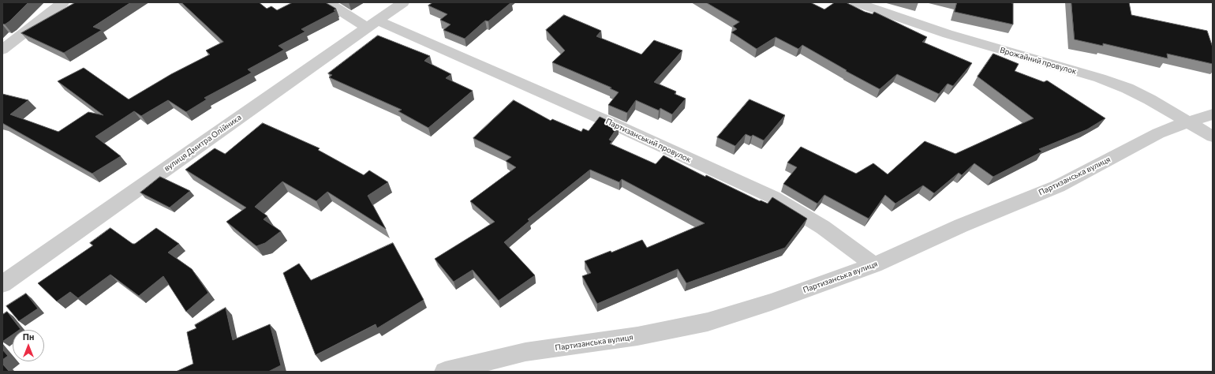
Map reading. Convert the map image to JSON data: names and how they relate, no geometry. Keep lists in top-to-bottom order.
{
  "streets": {
    "street": [
      "Врожайний провулок",
      "Партизанський провулок",
      "вулиця Дмитра Олійника",
      "Партизанська вулиця"
    ]
  },
  "crossings": [
    ["Врожайний провулок", "Партизанська вулиця"],
    ["Партизанський провулок", "вулиця Дмитра Олійника"],
    ["Партизанський провулок", "Партизанська вулиця"]
  ],
  "north": "top"
}
